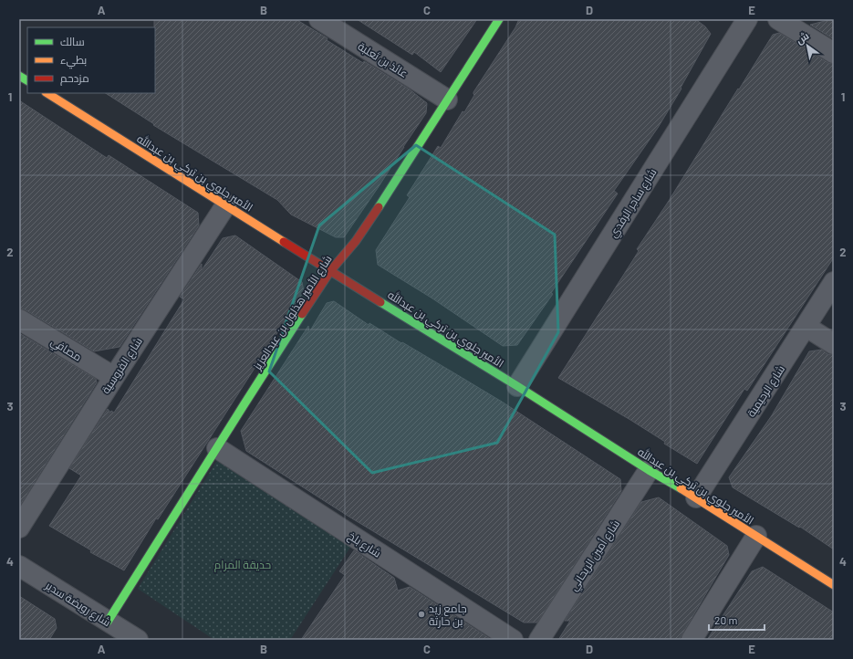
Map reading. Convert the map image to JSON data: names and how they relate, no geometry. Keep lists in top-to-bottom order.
{
  "streets": {
    "street": [
      "عائذ بن ثعلبة",
      "الأمير جلوي بن تركي بن عبدالله",
      "شارع ساجر الرفدي",
      "شارع الأمير هذلول بن عبدالعزيز",
      "مصافي",
      "شارع الفروسية",
      "شارع الرحيمية",
      "شارع بلخ",
      "شارع أمين الريحاني",
      "شارع رويضة سدير"
    ]
  },
  "crossings": [
    ["عائذ بن ثعلبة", "شارع الأمير هذلول بن عبدالعزيز"],
    ["الأمير جلوي بن تركي بن عبدالله", "شارع ساجر الرفدي"],
    ["الأمير جلوي بن تركي بن عبدالله", "شارع الأمير هذلول بن عبدالعزيز"],
    ["الأمير جلوي بن تركي بن عبدالله", "شارع الفروسية"],
    ["الأمير جلوي بن تركي بن عبدالله", "شارع الرحيمية"],
    ["الأمير جلوي بن تركي بن عبدالله", "شارع أمين الريحاني"],
    ["شارع الأمير هذلول بن عبدالعزيز", "شارع بلخ"],
    ["شارع الأمير هذلول بن عبدالعزيز", "شارع رويضة سدير"],
    ["مصافي", "شارع الفروسية"]
  ],
  "parks": ["حديقة المرام"],
  "places": ["جامع زيد بن حارثة"],
  "legend": ["سالك", "بطيء", "مزدحم"],
  "scale_bar": "20 m",
  "north": "top left",
  "grid": {
    "columns": [
      "A",
      "B",
      "C",
      "D",
      "E"
    ],
    "rows": [
      "1",
      "2",
      "3",
      "4"
    ]
  }
}
